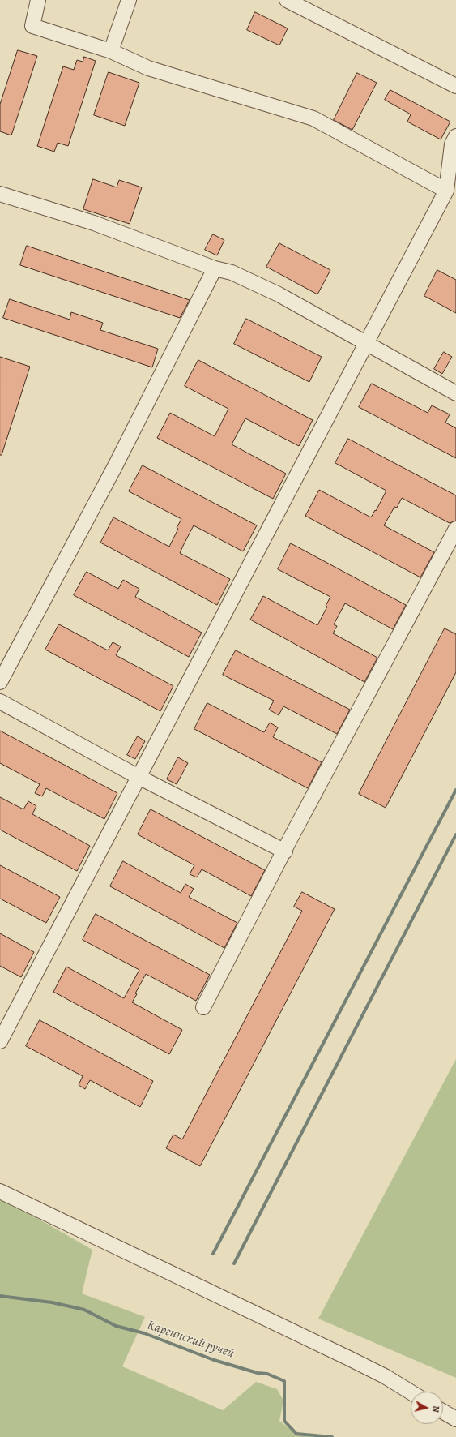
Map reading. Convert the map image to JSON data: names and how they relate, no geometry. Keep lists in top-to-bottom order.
{
  "water": ["Каргинский ручей"],
  "north": "right"
}
